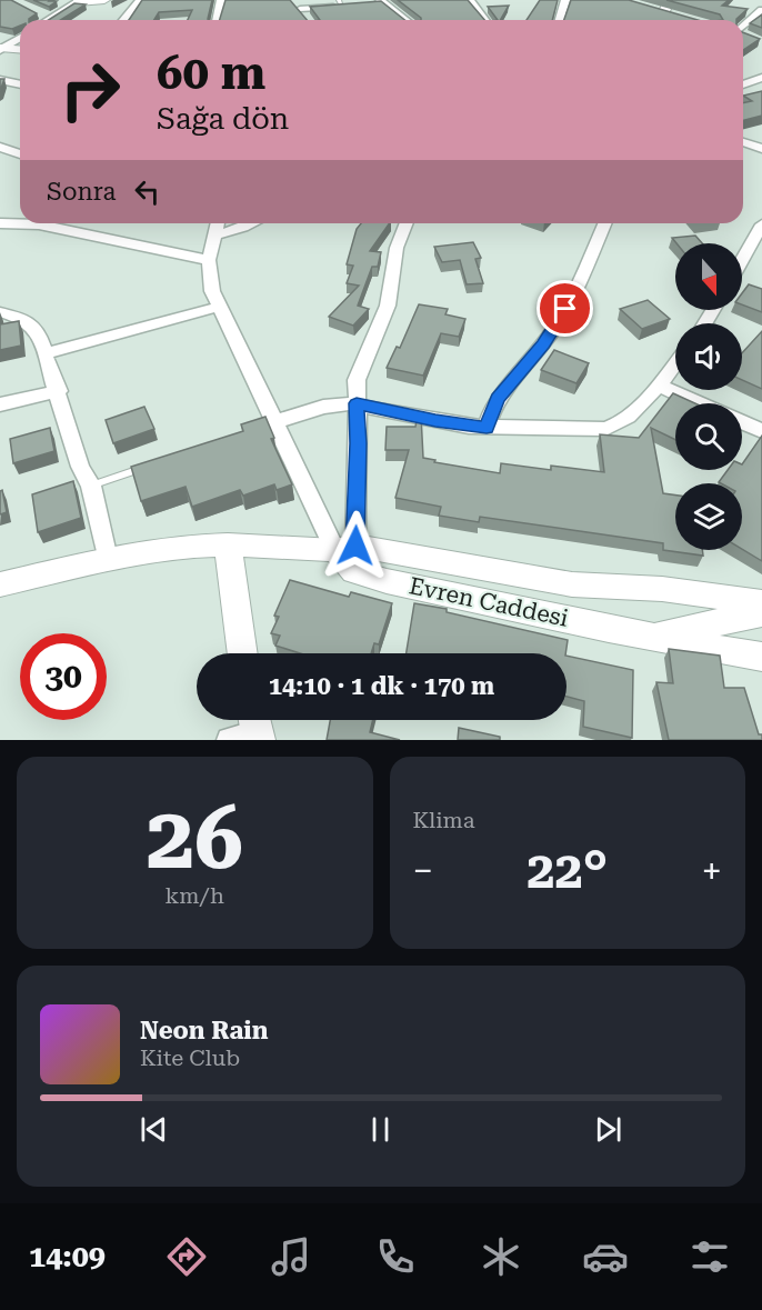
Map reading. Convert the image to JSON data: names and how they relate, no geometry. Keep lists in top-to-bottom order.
{
  "streets": {
    "street": ["Evren Caddesi"]
  },
  "north": "bottom",
  "page": {
    "turn": ["60 m", "Sağa dön"],
    "then": "Sonra",
    "limit": "30",
    "trip": "14:10 · 1 dk · 170 m",
    "tile": [
      ["26", "km/h"],
      "Klima"
    ],
    "heat": ["−", "22°", "+"],
    "song": ["Neon Rain", "Kite Club"],
    "tabs": "14:09"
  }
}
